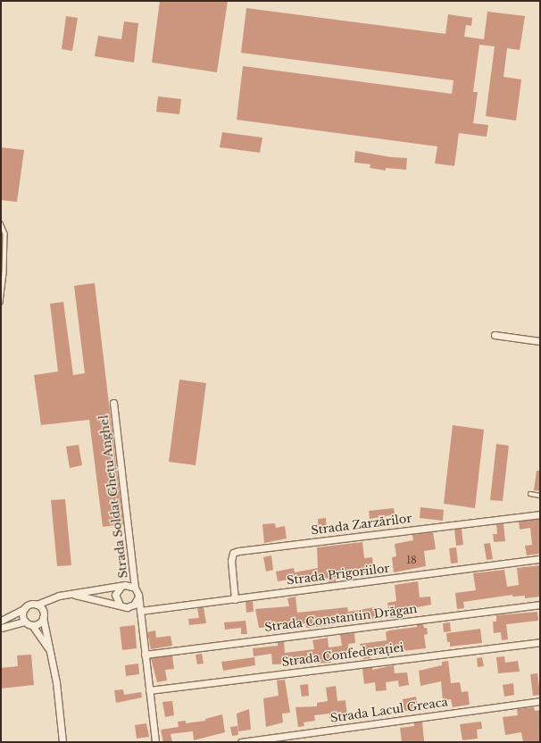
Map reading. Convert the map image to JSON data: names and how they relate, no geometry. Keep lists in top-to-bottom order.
{
  "streets": {
    "street": [
      "Strada Soldat Ghețu Anghel",
      "Strada Zarzărilor",
      "Strada Prigoriilor",
      "Strada Constantin Drăgan",
      "Strada Confederației",
      "Strada Lacul Greaca"
    ]
  },
  "crossings": [
    ["Strada Zarzărilor", "Strada Prigoriilor"]
  ],
  "house_numbers": ["18"]
}
